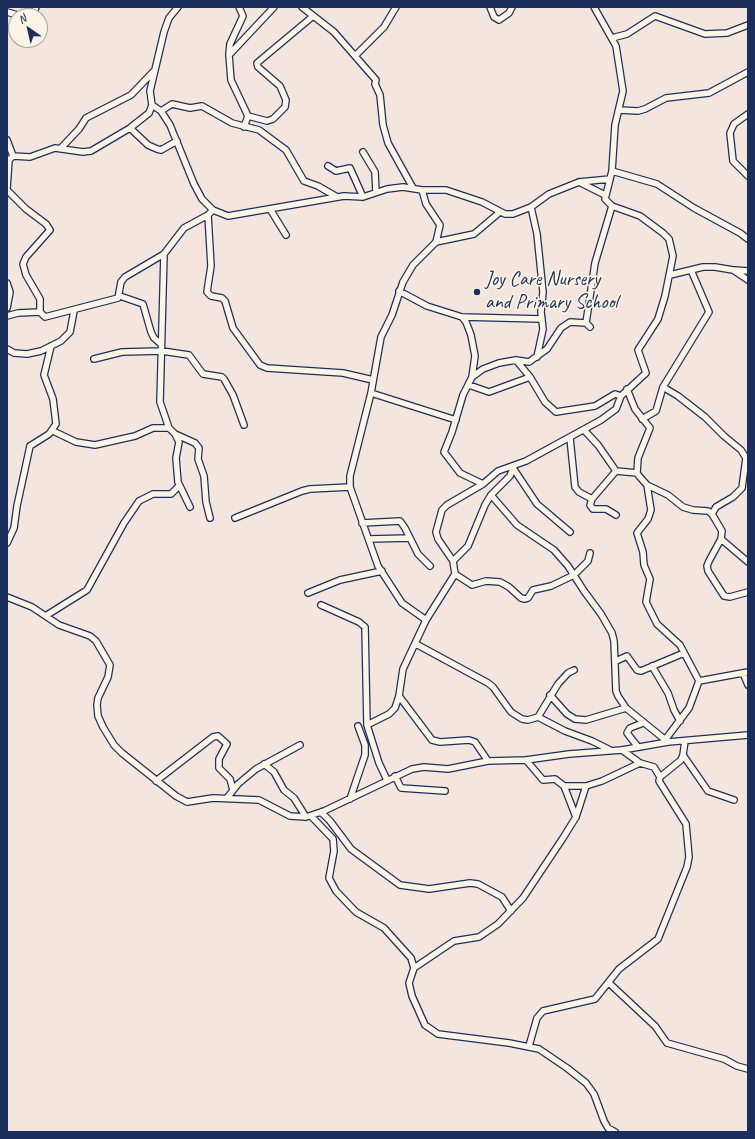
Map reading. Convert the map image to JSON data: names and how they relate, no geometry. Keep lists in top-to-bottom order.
{
  "places": ["Joy Care Nursery and Primary School"],
  "north": "top left"
}
